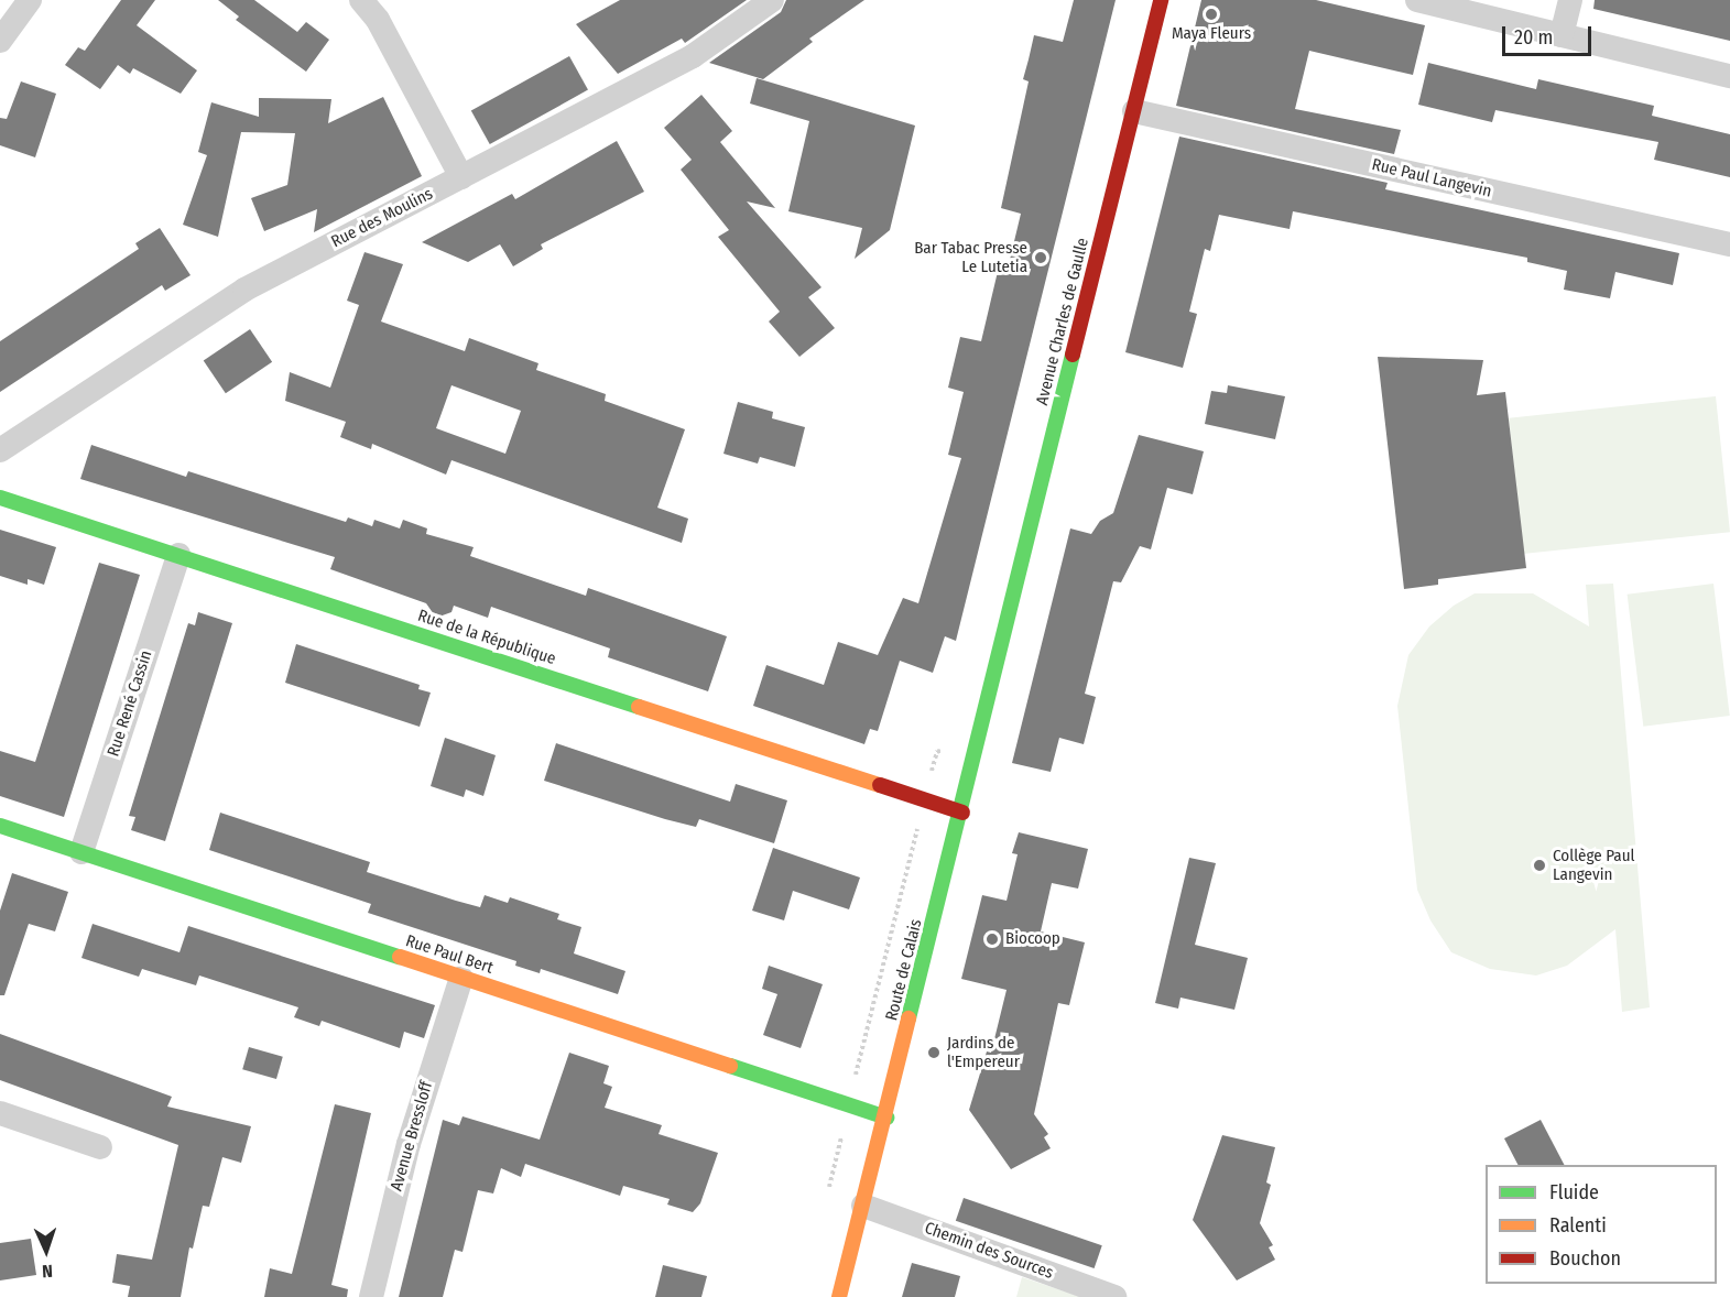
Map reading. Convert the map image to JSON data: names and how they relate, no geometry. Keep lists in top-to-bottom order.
{
  "streets": {
    "street": [
      "Rue Paul Langevin",
      "Rue des Moulins",
      "Avenue Charles de Gaulle",
      "Rue de la République",
      "Rue René Cassin",
      "Rue Paul Bert",
      "Route de Calais",
      "Avenue Bressloff",
      "Chemin des Sources"
    ]
  },
  "crossings": [
    ["Rue Paul Langevin", "Avenue Charles de Gaulle"],
    ["Avenue Charles de Gaulle", "Route de Calais"],
    ["Rue de la République", "Rue René Cassin"],
    ["Rue de la République", "Route de Calais"],
    ["Rue René Cassin", "Rue Paul Bert"],
    ["Rue Paul Bert", "Route de Calais"],
    ["Rue Paul Bert", "Avenue Bressloff"],
    ["Route de Calais", "Chemin des Sources"]
  ],
  "places": [
    "Maya Fleurs",
    "Bar Tabac Presse Le Lutetia",
    "Collège Paul Langevin",
    "Biocoop",
    "Jardins de l'Empereur"
  ],
  "legend": ["Fluide", "Ralenti", "Bouchon"],
  "scale_bar": "20 m",
  "north": "bottom"
}
